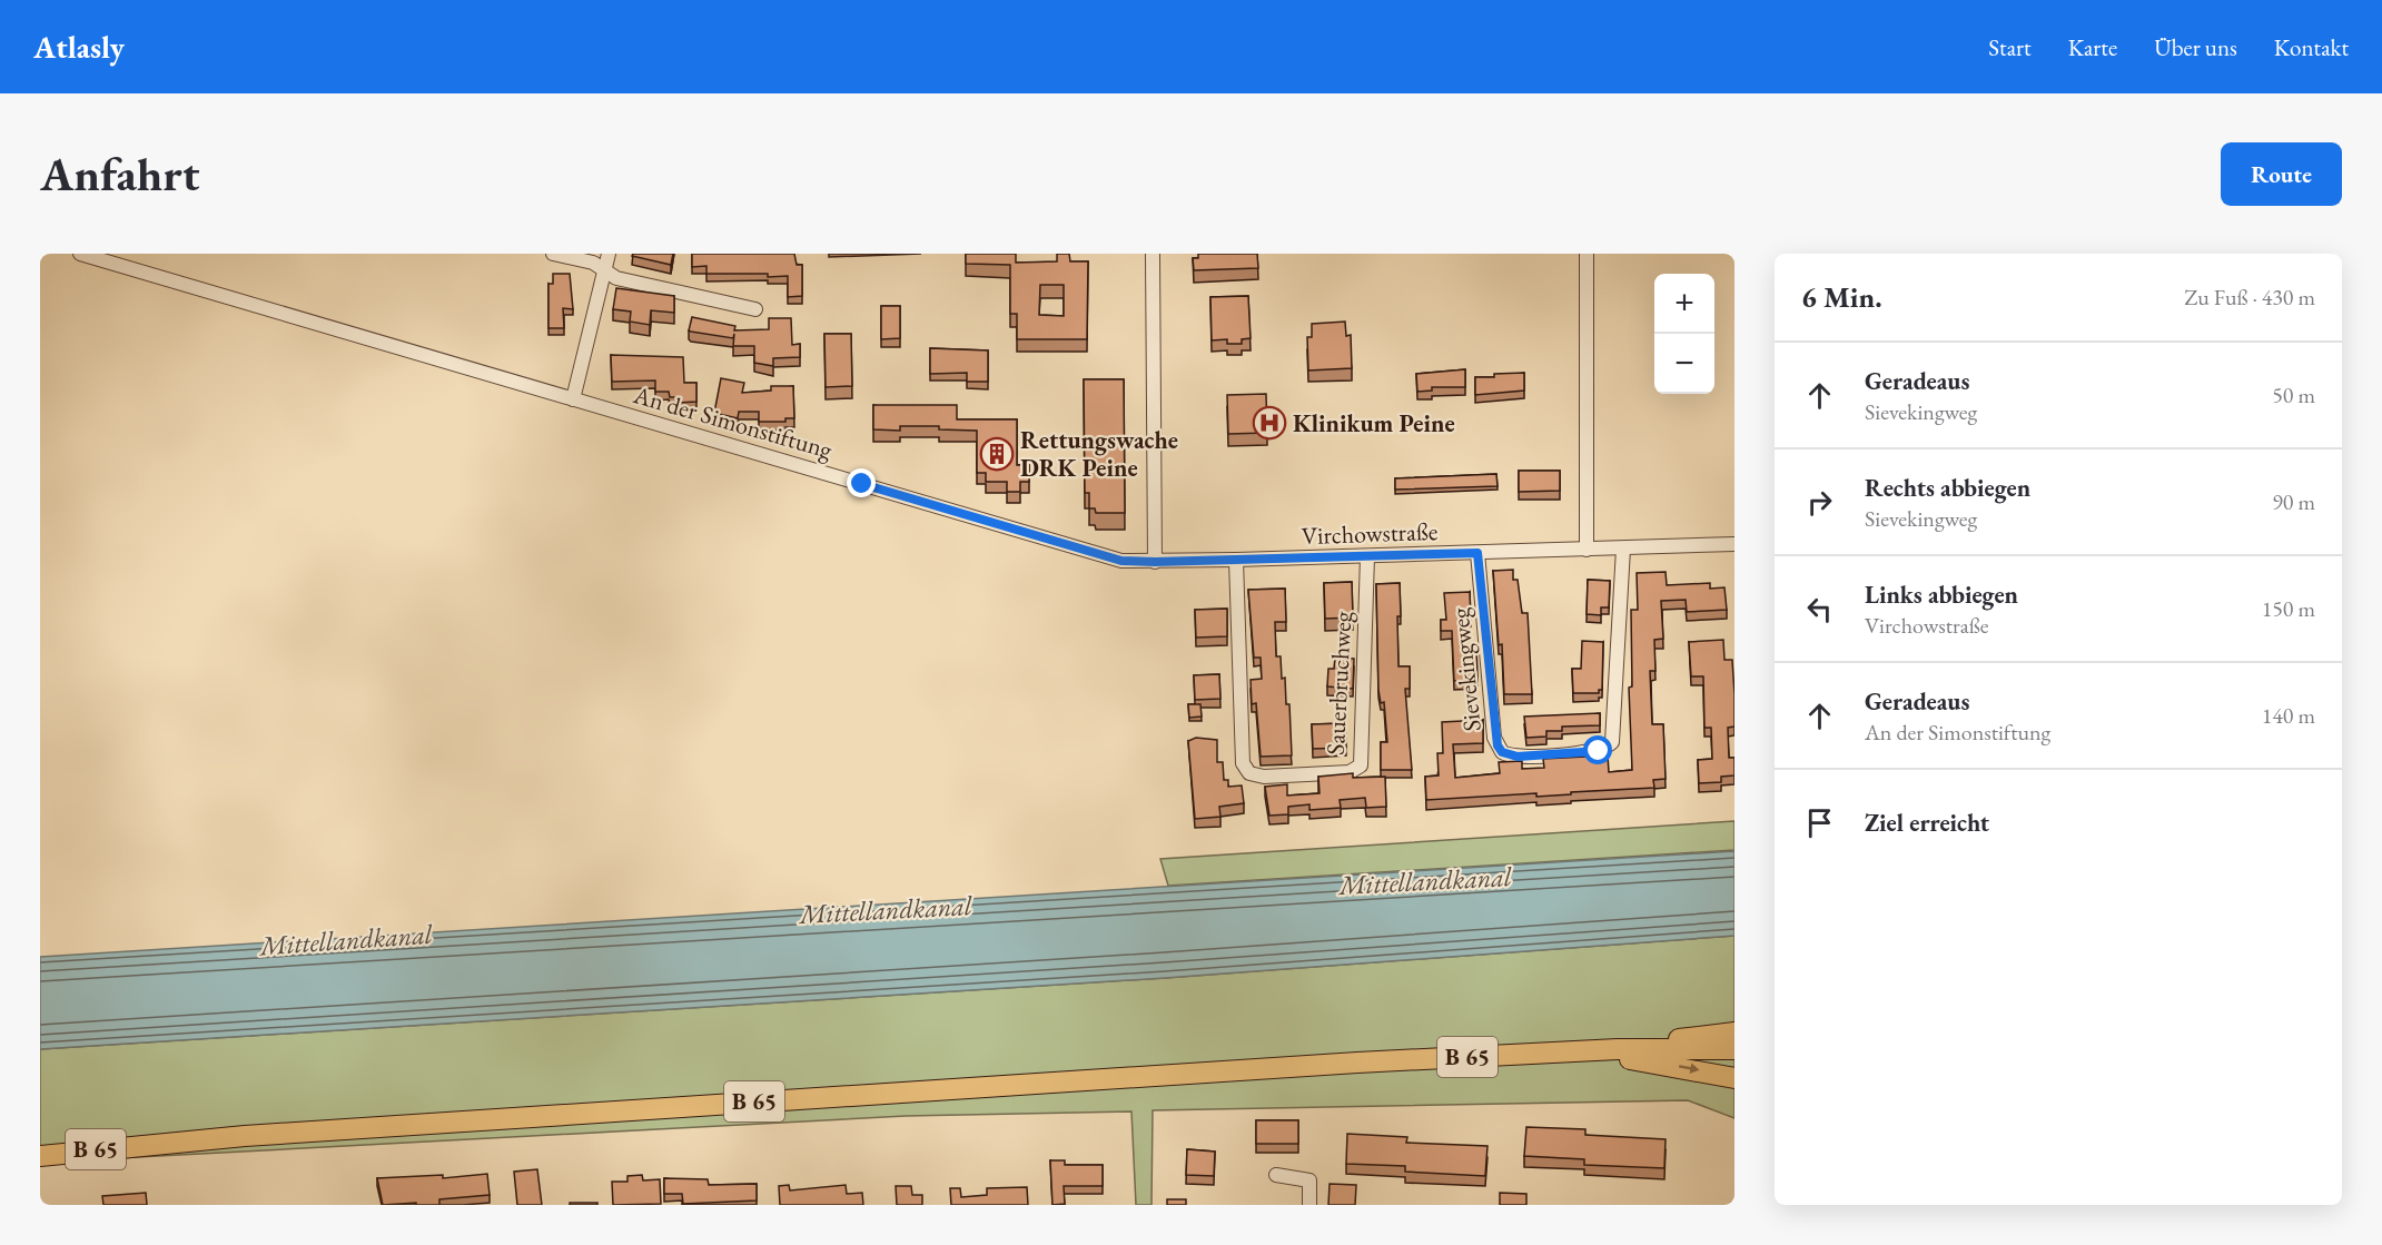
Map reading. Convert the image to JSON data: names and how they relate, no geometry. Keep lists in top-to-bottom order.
{
  "streets": {
    "main road": ["B 65"],
    "street": [
      "An der Simonstiftung",
      "Virchowstraße",
      "Sievekingweg",
      "Sauerbruchweg"
    ]
  },
  "crossings": [
    ["An der Simonstiftung", "Virchowstraße"],
    ["Virchowstraße", "Sievekingweg"],
    ["Virchowstraße", "Sauerbruchweg"]
  ],
  "water": ["Mittellandkanal"],
  "places": {
    "hospital": ["Klinikum Peine"],
    "building": ["Rettungswache DRK Peine"]
  },
  "page": {
    "header": "Atlasly",
    "nav": [
      "Start",
      "Karte",
      "Über uns",
      "Kontakt"
    ],
    "buttons": "Route",
    "title": "Anfahrt",
    "heading": ["6 Min.", "Zu Fuß · 430 m"],
    "map_buttons": ["+", "−"],
    "list": [
      ["Geradeaus", "Sievekingweg", "50 m"],
      ["Rechts abbiegen", "Sievekingweg", "90 m"],
      ["Links abbiegen", "Virchowstraße", "150 m"],
      ["Geradeaus", "An der Simonstiftung", "140 m"],
      "Ziel erreicht"
    ]
  }
}
